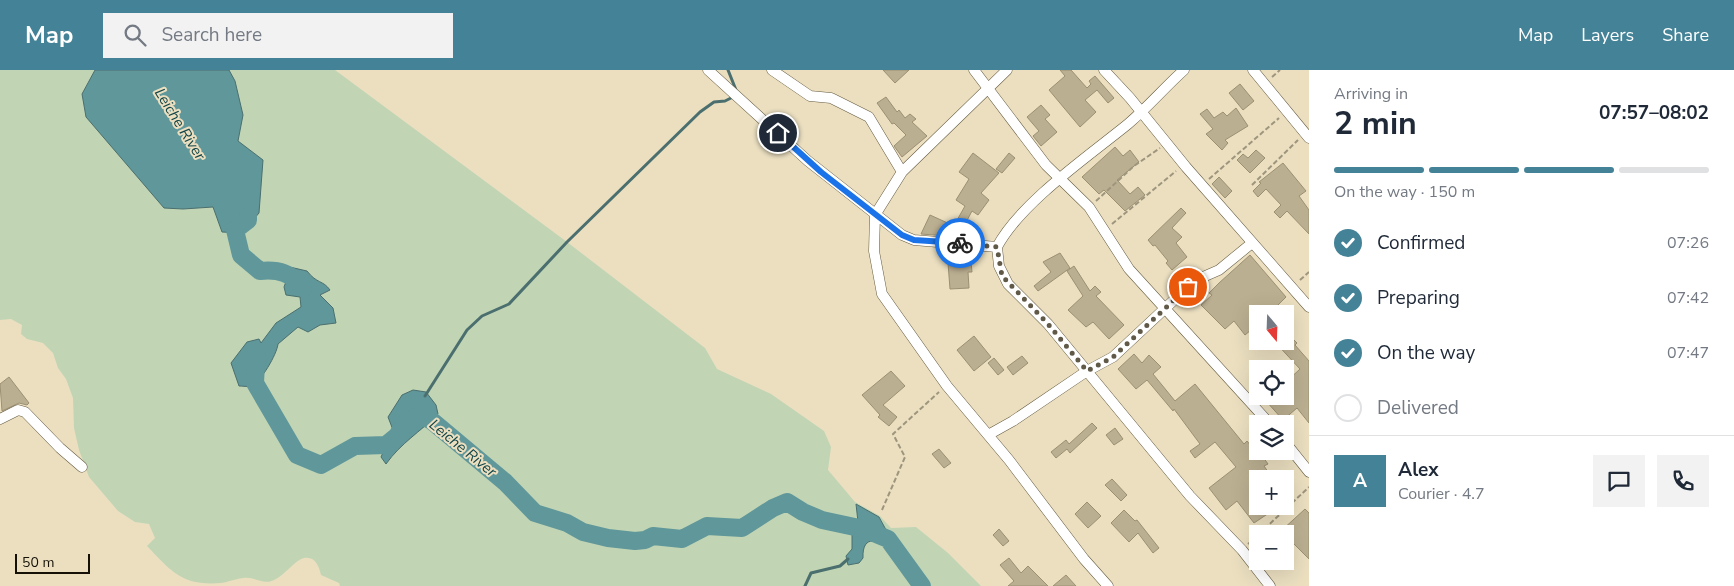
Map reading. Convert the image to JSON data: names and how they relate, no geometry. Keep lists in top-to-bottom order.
{
  "water": ["Leiche River"],
  "scale_bar": "50 m",
  "north": "bottom",
  "page": {
    "header": "Map",
    "search": "Search here",
    "nav": ["Map", "Layers", "Share"],
    "heading": ["2 min", "Arriving in", "07:57–08:02"],
    "panel": ["Alex", "Courier · 4.7"],
    "bar": "On the way · 150 m",
    "list": [
      ["Confirmed", "07:26"],
      ["Preparing", "07:42"],
      ["On the way", "07:47"],
      "Delivered"
    ],
    "map_buttons": ["+", "−"],
    "round": "A",
    "scale": "50 m"
  }
}
